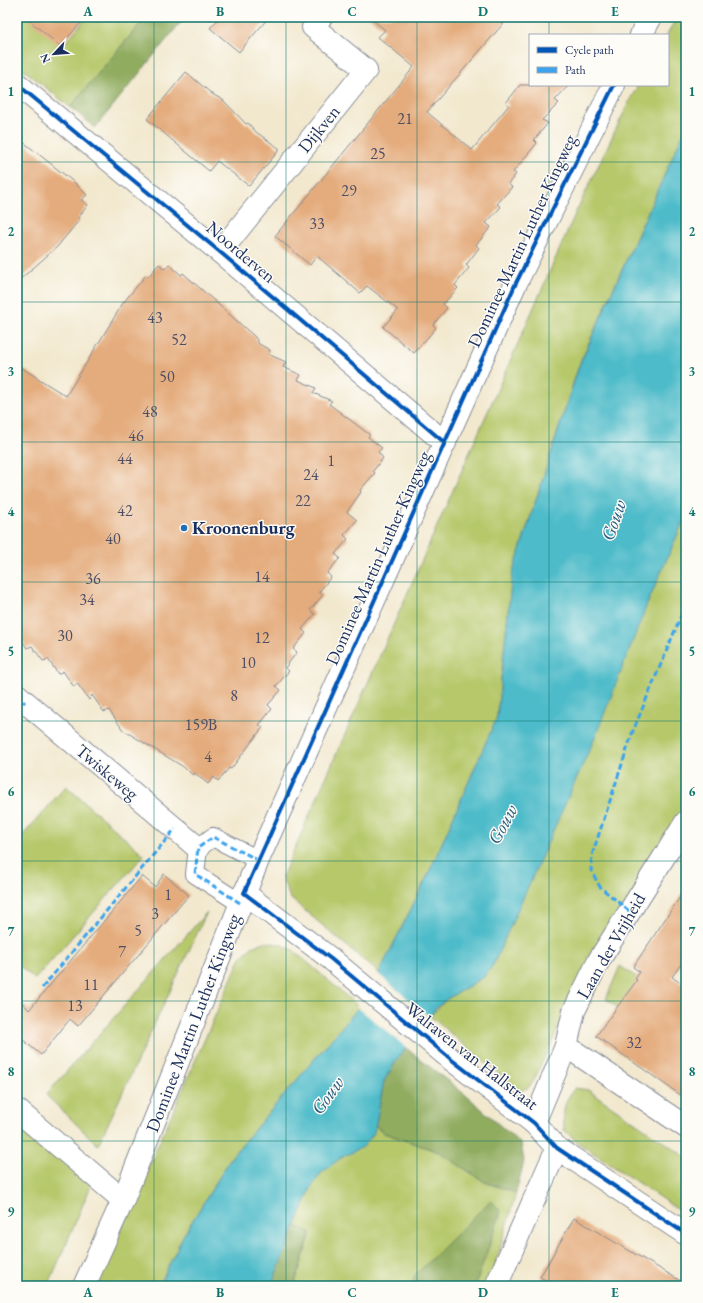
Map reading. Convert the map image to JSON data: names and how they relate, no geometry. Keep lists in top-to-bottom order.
{
  "streets": {
    "street": [
      "Dijkven",
      "Dominee Martin Luther Kingweg",
      "Noorderven",
      "Twiskeweg",
      "Laan der Vrijheid",
      "Walraven van Hallstraat"
    ]
  },
  "crossings": [
    ["Dijkven", "Noorderven"],
    ["Dominee Martin Luther Kingweg", "Noorderven"],
    ["Dominee Martin Luther Kingweg", "Walraven van Hallstraat"],
    ["Laan der Vrijheid", "Walraven van Hallstraat"]
  ],
  "water": ["Gouw"],
  "places": ["Kroonenburg"],
  "house_numbers": [
    "21",
    "25",
    "29",
    "33",
    "43",
    "52",
    "50",
    "48",
    "46",
    "44",
    "1",
    "24",
    "22",
    "42",
    "40",
    "14",
    "36",
    "34",
    "30",
    "12",
    "10",
    "8",
    "159B",
    "4",
    "1",
    "3",
    "5",
    "7",
    "11",
    "13",
    "32"
  ],
  "legend": ["Cycle path", "Path"],
  "north": "bottom left",
  "grid": {
    "columns": [
      "A",
      "B",
      "C",
      "D",
      "E"
    ],
    "rows": [
      "1",
      "2",
      "3",
      "4",
      "5",
      "6",
      "7",
      "8",
      "9"
    ]
  }
}
